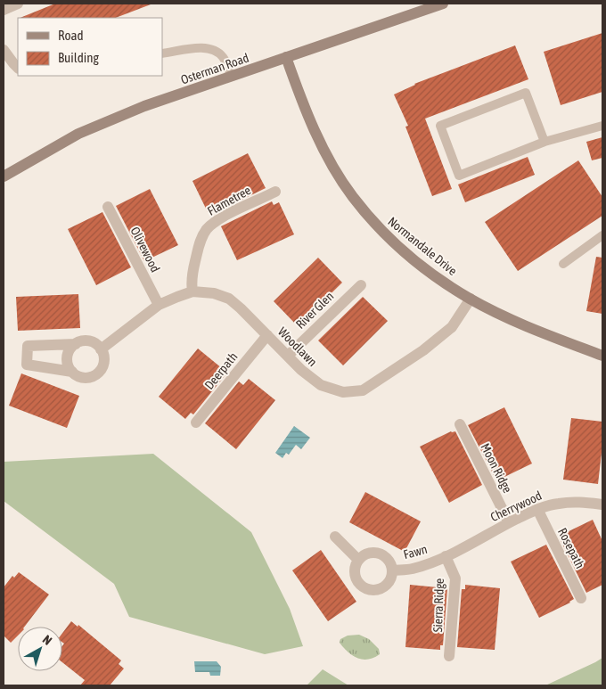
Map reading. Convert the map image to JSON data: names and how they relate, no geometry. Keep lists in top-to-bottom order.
{
  "streets": {
    "street": [
      "Osterman Road",
      "Flametree",
      "Normandale Drive",
      "Olivewood",
      "River Glen",
      "Woodlawn",
      "Deerpath",
      "Moon Ridge",
      "Cherrywood",
      "Rosepath",
      "Fawn",
      "Sierra Ridge"
    ]
  },
  "crossings": [
    ["Osterman Road", "Normandale Drive"],
    ["Flametree", "Woodlawn"],
    ["Normandale Drive", "Woodlawn"],
    ["Olivewood", "Woodlawn"],
    ["River Glen", "Woodlawn"],
    ["Woodlawn", "Deerpath"],
    ["Moon Ridge", "Cherrywood"],
    ["Cherrywood", "Rosepath"],
    ["Cherrywood", "Fawn"],
    ["Cherrywood", "Sierra Ridge"],
    ["Fawn", "Sierra Ridge"]
  ],
  "legend": ["Road", "Building"],
  "north": "top right"
}
